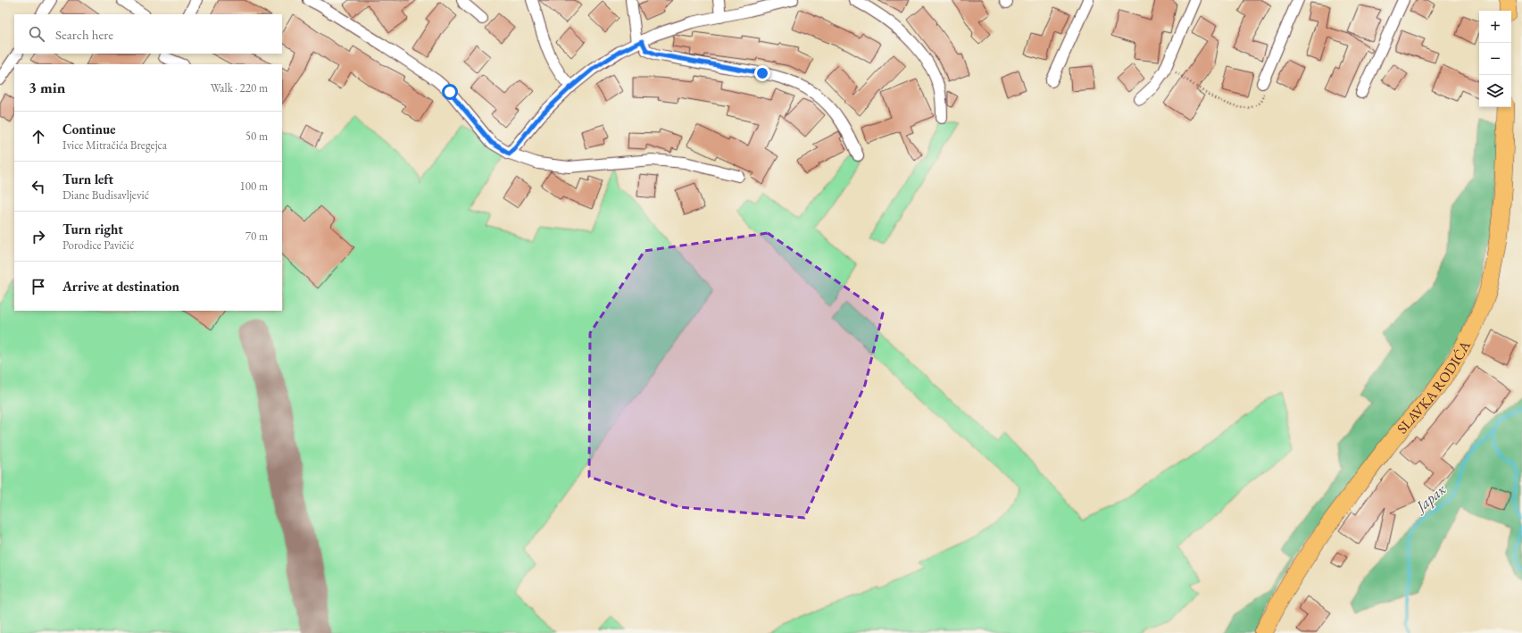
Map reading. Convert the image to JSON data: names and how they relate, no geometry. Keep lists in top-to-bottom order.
{
  "streets": {
    "main road": ["SLAVKA RODIĆA"]
  },
  "water": ["Јарак"],
  "page": {
    "map_buttons": ["+", "−"],
    "search": "Search here",
    "heading": ["3 min", "Walk · 220 m"],
    "list": [
      ["Continue", "Ivice Mitračića Bregejca", "50 m"],
      ["Turn left", "Diane Budisavljević", "100 m"],
      ["Turn right", "Porodice Pavičić", "70 m"],
      "Arrive at destination"
    ]
  }
}
